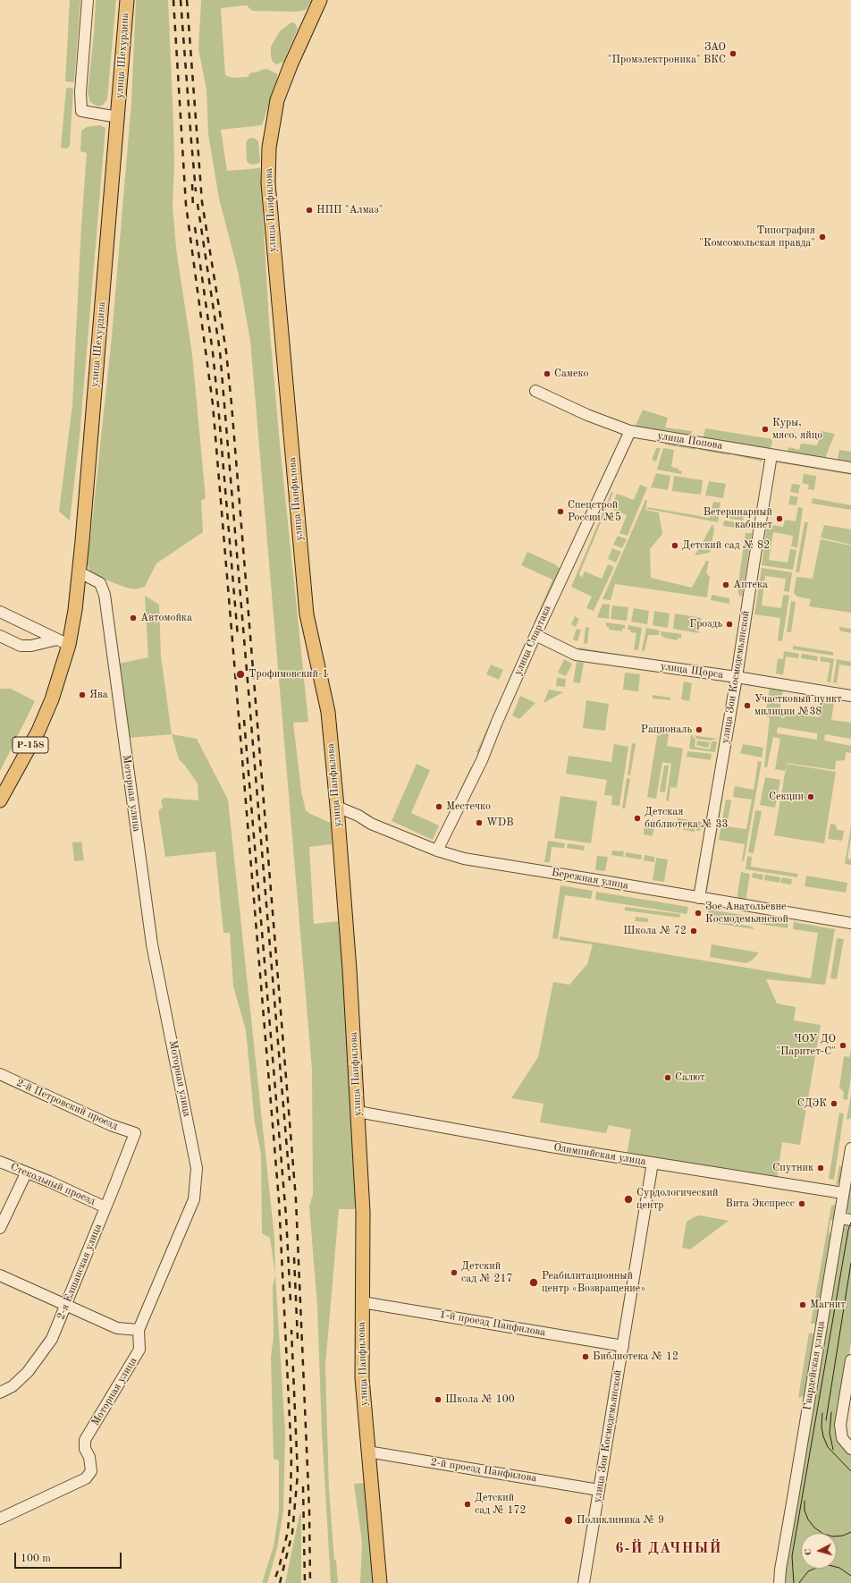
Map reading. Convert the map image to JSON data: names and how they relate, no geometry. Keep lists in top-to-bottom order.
{
  "streets": {
    "main road": ["улица Шехурдина", "улица Панфилова", "Р-158"],
    "street": [
      "улица Попова",
      "улица Спартака",
      "улица Щорса",
      "улица Зои Космодемьянской",
      "Моторная улица",
      "Бережная улица",
      "2-й Петровский проезд",
      "Олимпийская улица",
      "Стекольный проезд",
      "2-я Елшанская улица",
      "1-й проезд Панфилова",
      "Гвардейская улица",
      "2-й проезд Панфилова"
    ]
  },
  "crossings": [
    ["улица Шехурдина", "Моторная улица"],
    ["улица Панфилова", "Бережная улица"],
    ["улица Панфилова", "Олимпийская улица"],
    ["улица Панфилова", "1-й проезд Панфилова"],
    ["улица Панфилова", "2-й проезд Панфилова"],
    ["улица Попова", "улица Спартака"],
    ["улица Попова", "улица Зои Космодемьянской"],
    ["улица Спартака", "улица Щорса"],
    ["улица Спартака", "Бережная улица"],
    ["улица Щорса", "улица Зои Космодемьянской"],
    ["улица Зои Космодемьянской", "Бережная улица"],
    ["улица Зои Космодемьянской", "Олимпийская улица"],
    ["улица Зои Космодемьянской", "1-й проезд Панфилова"],
    ["улица Зои Космодемьянской", "2-й проезд Панфилова"],
    ["2-й Петровский проезд", "2-я Елшанская улица"],
    ["Олимпийская улица", "Гвардейская улица"],
    ["Стекольный проезд", "2-я Елшанская улица"]
  ],
  "districts": ["6-Й ДАЧНЫЙ"],
  "places": [
    "ЗАО \"Промэлектроника\" ВКС",
    "НПП \"Алмаз\"",
    "Типография \"Комсомольская правда\"",
    "Самеко",
    "Куры, мясо, яйцо",
    "Спецстрой России №5",
    "Ветеринарный кабинет",
    "Детский сад № 82",
    "Аптека",
    "Автомойка",
    "Гроздь",
    "Трофимовский-1",
    "Ява",
    "Участковый пункт милиции №38",
    "Рациональ",
    "Секции",
    "Местечко",
    "Детская библиотека № 33",
    "WDB",
    "Зое Анатольевне Космодемьянской",
    "Школа № 72",
    "ЧОУ ДО \"Паритет-С\"",
    "Салют",
    "СДЭК",
    "Спутник",
    "Сурдологический центр",
    "Вита Экспресс",
    "Детский сад № 217",
    "Реабилитационный центр «Возвращение»",
    "Магнит",
    "Библиотека № 12",
    "Школа № 100",
    "Детский сад № 172",
    "Поликлиника № 9"
  ],
  "scale_bar": "100 m",
  "north": "left"
}
